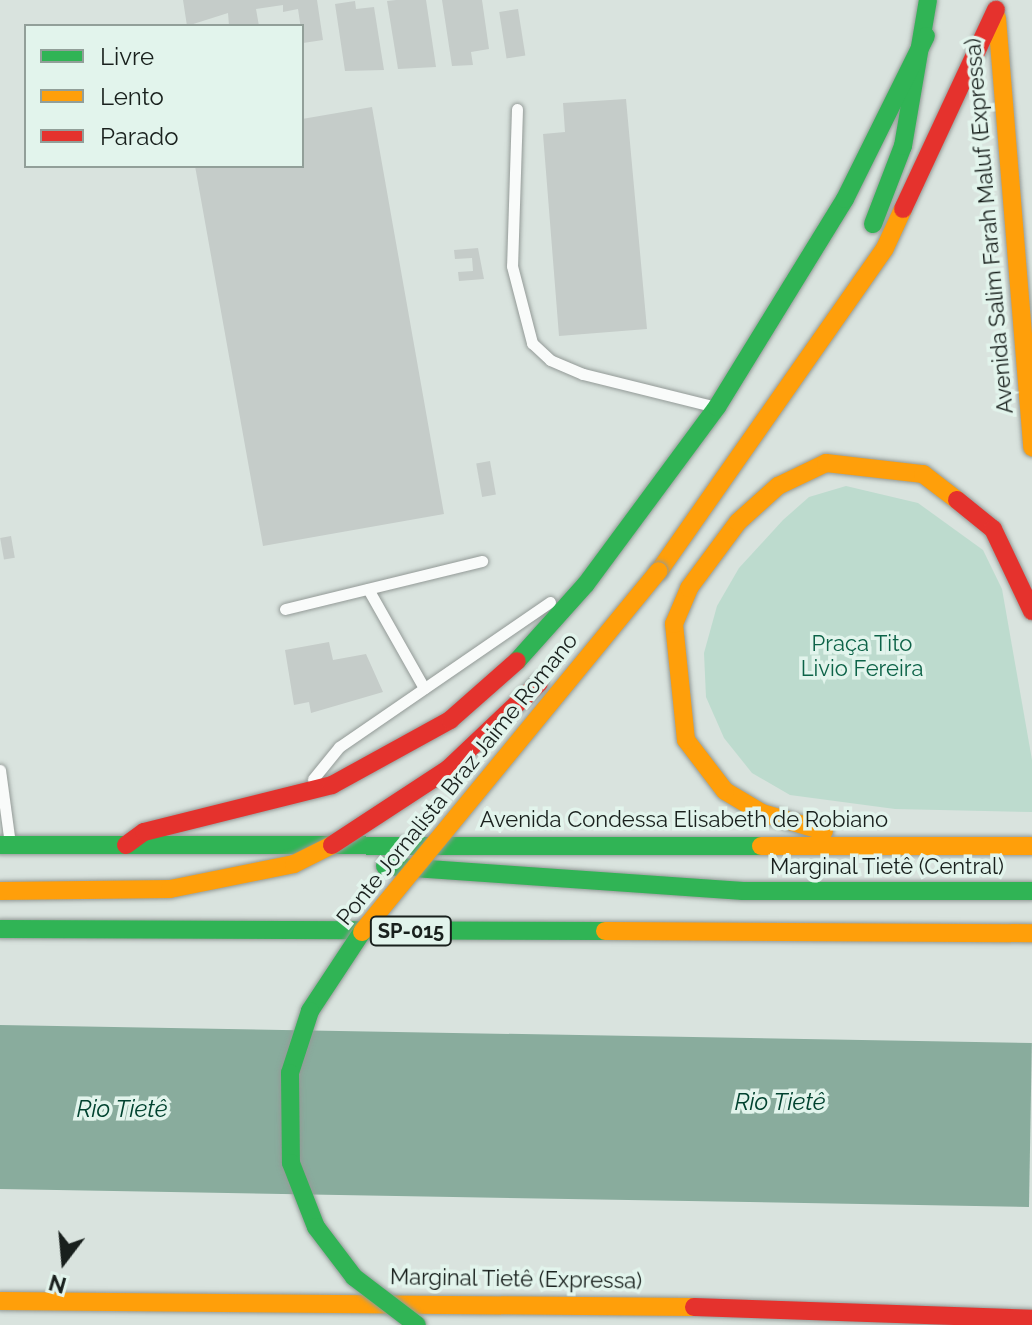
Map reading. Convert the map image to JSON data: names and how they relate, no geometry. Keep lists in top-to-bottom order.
{
  "streets": {
    "highway": [
      "Avenida Salim Farah Maluf (Expressa)",
      "Ponte Jornalista Braz Jaime Romano",
      "Avenida Condessa Elisabeth de Robiano",
      "Marginal Tietê (Central)",
      "SP-015",
      "Marginal Tietê (Expressa)"
    ]
  },
  "water": ["Rio Tietê"],
  "parks": ["Praça Tito Livio Fereira"],
  "legend": ["Livre", "Lento", "Parado"],
  "north": "bottom"
}
